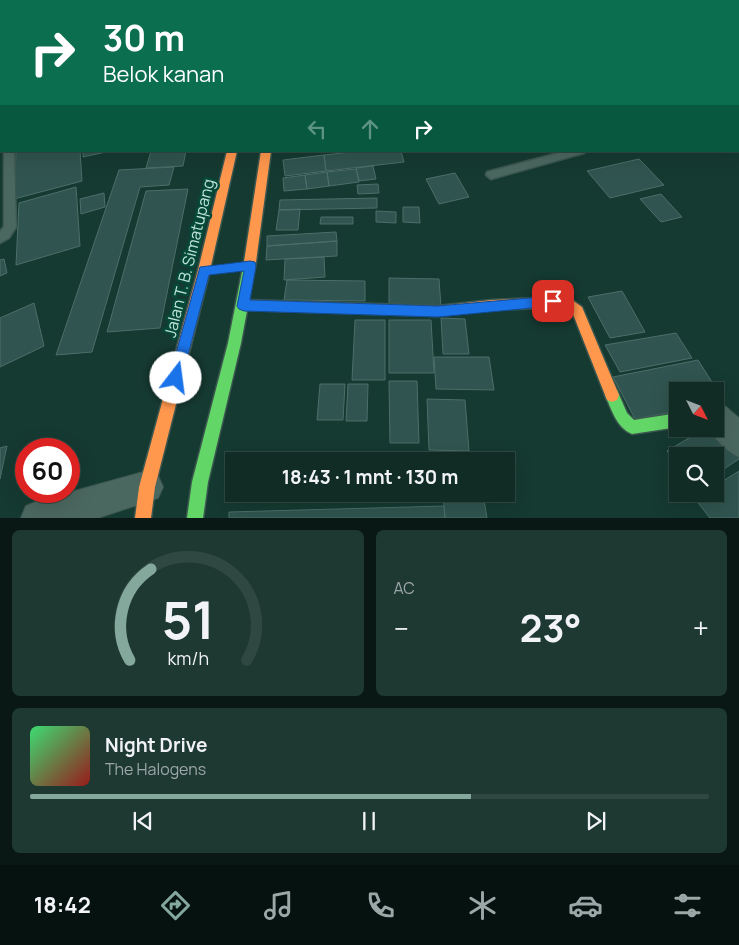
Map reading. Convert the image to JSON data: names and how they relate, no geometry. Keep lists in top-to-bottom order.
{
  "streets": {
    "main road": ["Jalan T. B. Simatupang"]
  },
  "north": "bottom right",
  "page": {
    "turn": ["30 m", "Belok kanan"],
    "limit": "60",
    "trip": "18:43 · 1 mnt · 130 m",
    "tile": "AC",
    "heat": ["−", "23°", "+"],
    "song": ["Night Drive", "The Halogens"],
    "tabs": "18:42",
    "gauge": ["51", "km/h"]
  }
}
